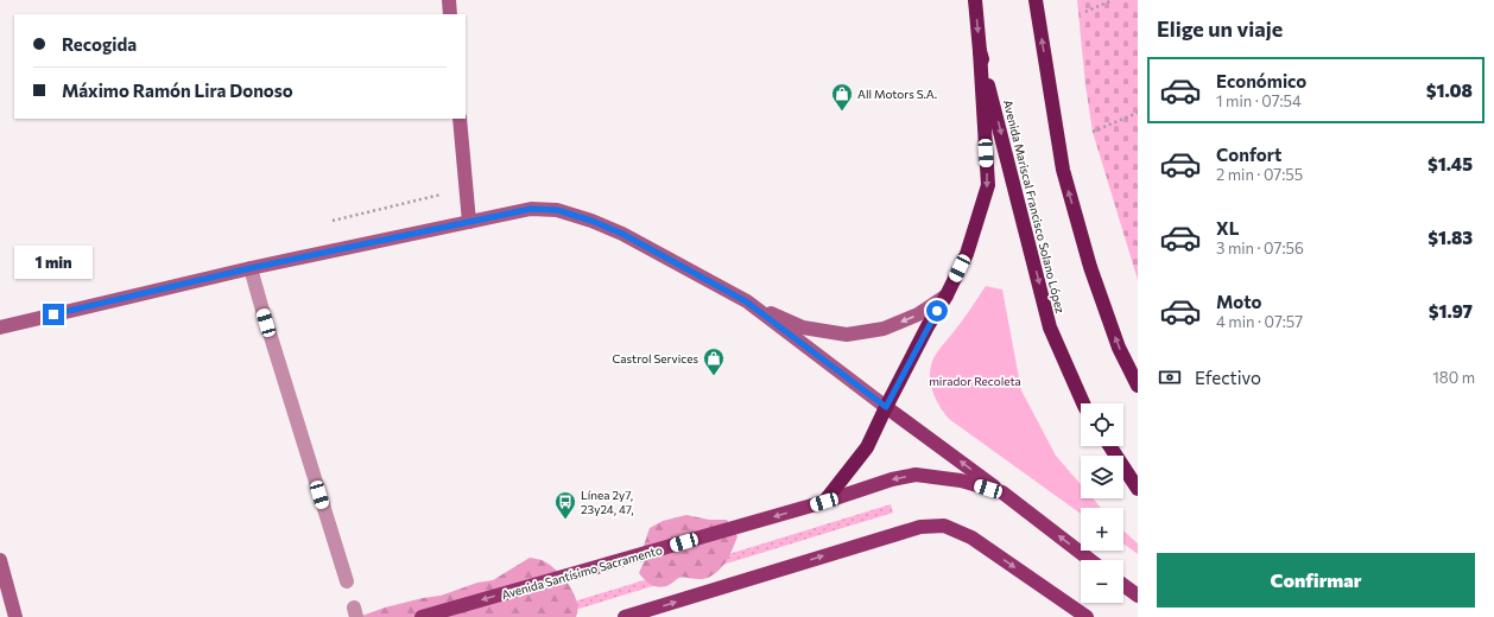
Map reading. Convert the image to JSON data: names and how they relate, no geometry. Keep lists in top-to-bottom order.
{
  "streets": {
    "highway": ["Avenida Mariscal Francisco Solano López"],
    "main road": ["Avenida Santísimo Sacramento"]
  },
  "one_way": ["Avenida Santísimo Sacramento"],
  "parks": ["mirador Recoleta"],
  "places": {
    "shop": ["All Motors S.A.", "Castrol Services"],
    "bus stop": ["Línea 2y7, 23y24, 47,"]
  },
  "page": {
    "heading": "Elige un viaje",
    "banner": ["Recogida", "Máximo Ramón Lira Donoso"],
    "list": [
      {
        "name": "Económico",
        "note": "1 min · 07:54",
        "value": "$1.08"
      },
      {
        "name": "Confort",
        "note": "2 min · 07:55",
        "value": "$1.45"
      },
      {
        "name": "XL",
        "note": "3 min · 07:56",
        "value": "$1.83"
      },
      {
        "name": "Moto",
        "note": "4 min · 07:57",
        "value": "$1.97"
      }
    ],
    "bubble": "1 min",
    "pay": ["Efectivo", "180 m"],
    "map_buttons": ["+", "−"],
    "buttons": "Confirmar"
  }
}
